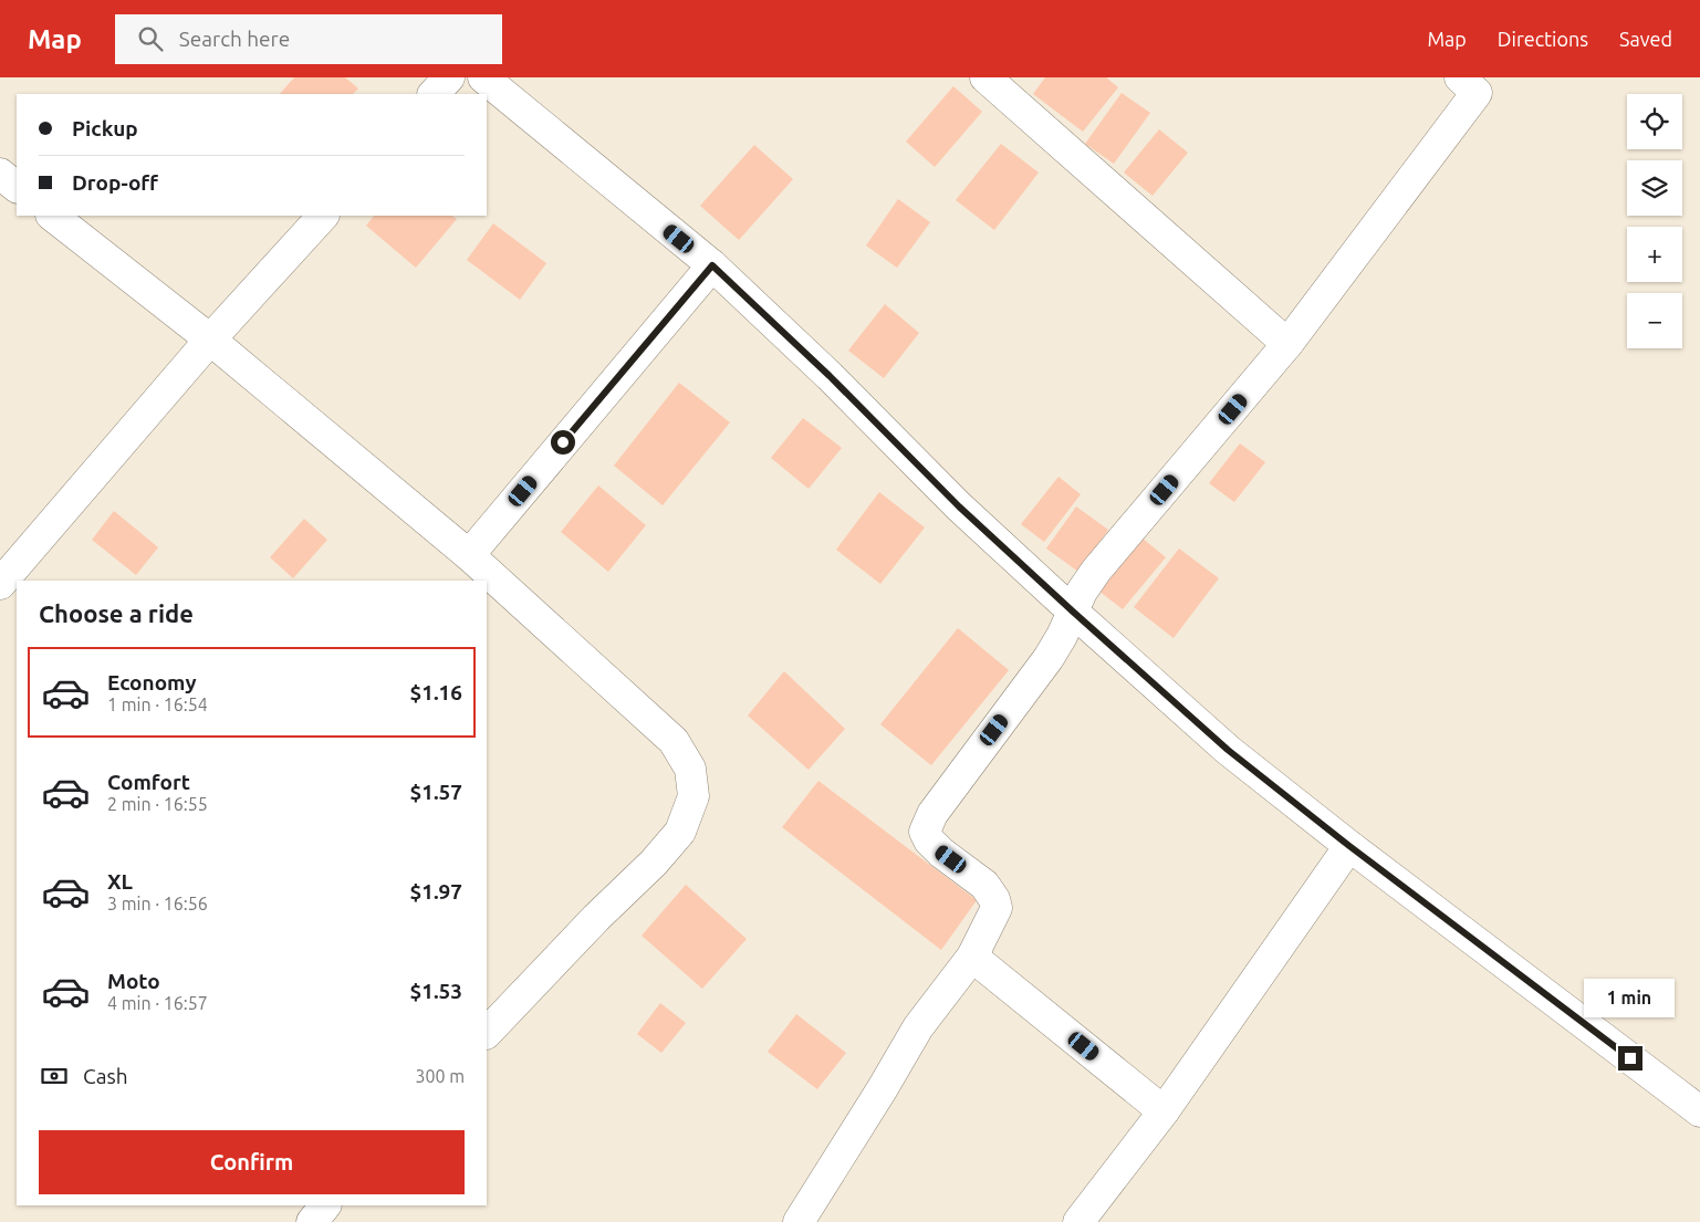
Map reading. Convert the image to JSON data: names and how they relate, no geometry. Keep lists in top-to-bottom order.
{
  "page": {
    "header": "Map",
    "search": "Search here",
    "nav": ["Map", "Directions", "Saved"],
    "map_buttons": ["+", "−"],
    "banner": ["Pickup", "Drop-off"],
    "heading": "Choose a ride",
    "list": [
      {
        "name": "Economy",
        "note": "1 min · 16:54",
        "value": "$1.16"
      },
      {
        "name": "Comfort",
        "note": "2 min · 16:55",
        "value": "$1.57"
      },
      {
        "name": "XL",
        "note": "3 min · 16:56",
        "value": "$1.97"
      },
      {
        "name": "Moto",
        "note": "4 min · 16:57",
        "value": "$1.53"
      }
    ],
    "bubble": "1 min",
    "pay": ["Cash", "300 m"],
    "buttons": "Confirm"
  }
}
